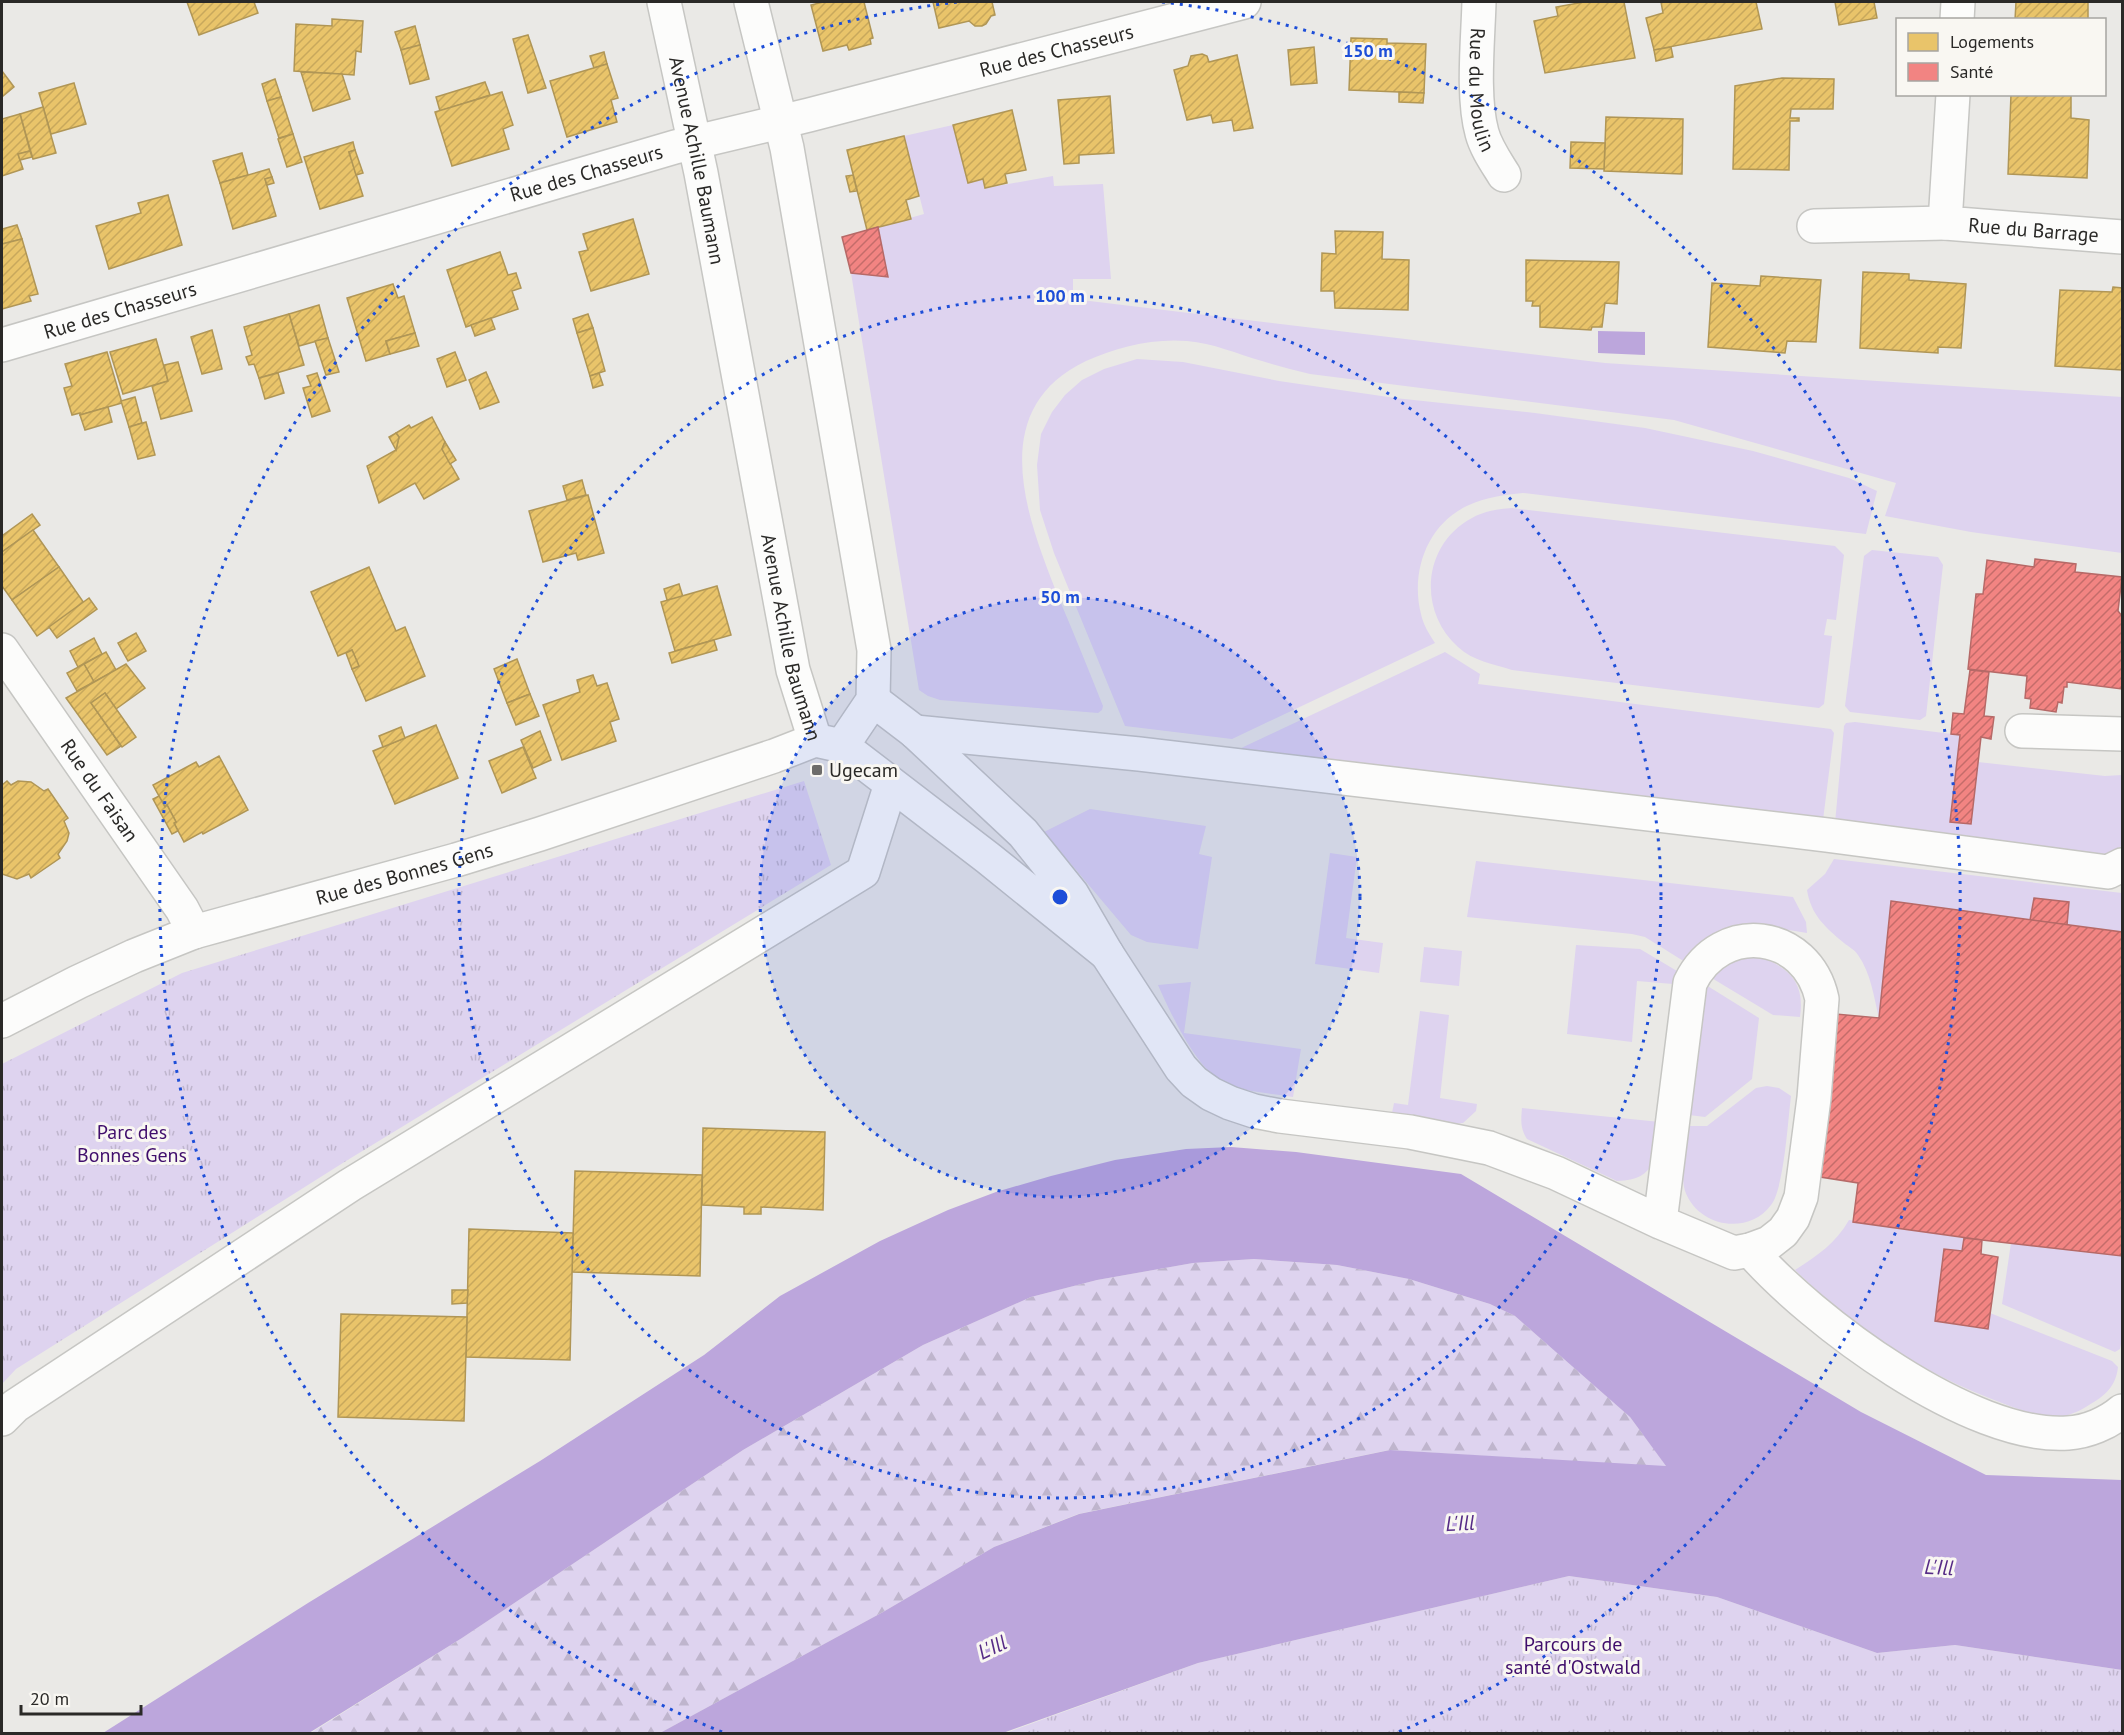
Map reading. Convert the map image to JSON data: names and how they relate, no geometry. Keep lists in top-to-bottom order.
{
  "streets": {
    "street": [
      "Rue des Chasseurs",
      "Rue du Moulin",
      "Avenue Achille Baumann",
      "Rue du Barrage",
      "Rue du Faisan",
      "Rue des Bonnes Gens"
    ]
  },
  "crossings": [
    ["Rue des Chasseurs", "Avenue Achille Baumann"],
    ["Avenue Achille Baumann", "Rue des Bonnes Gens"],
    ["Rue du Faisan", "Rue des Bonnes Gens"]
  ],
  "water": ["L'Ill"],
  "parks": ["Parc des Bonnes Gens", "Parcours de santé d'Ostwald"],
  "places": {
    "transit": ["Ugecam"]
  },
  "legend": ["Logements", "Santé"],
  "scale_bar": "20 m",
  "rings": ["150 m", "100 m", "50 m"]
}
